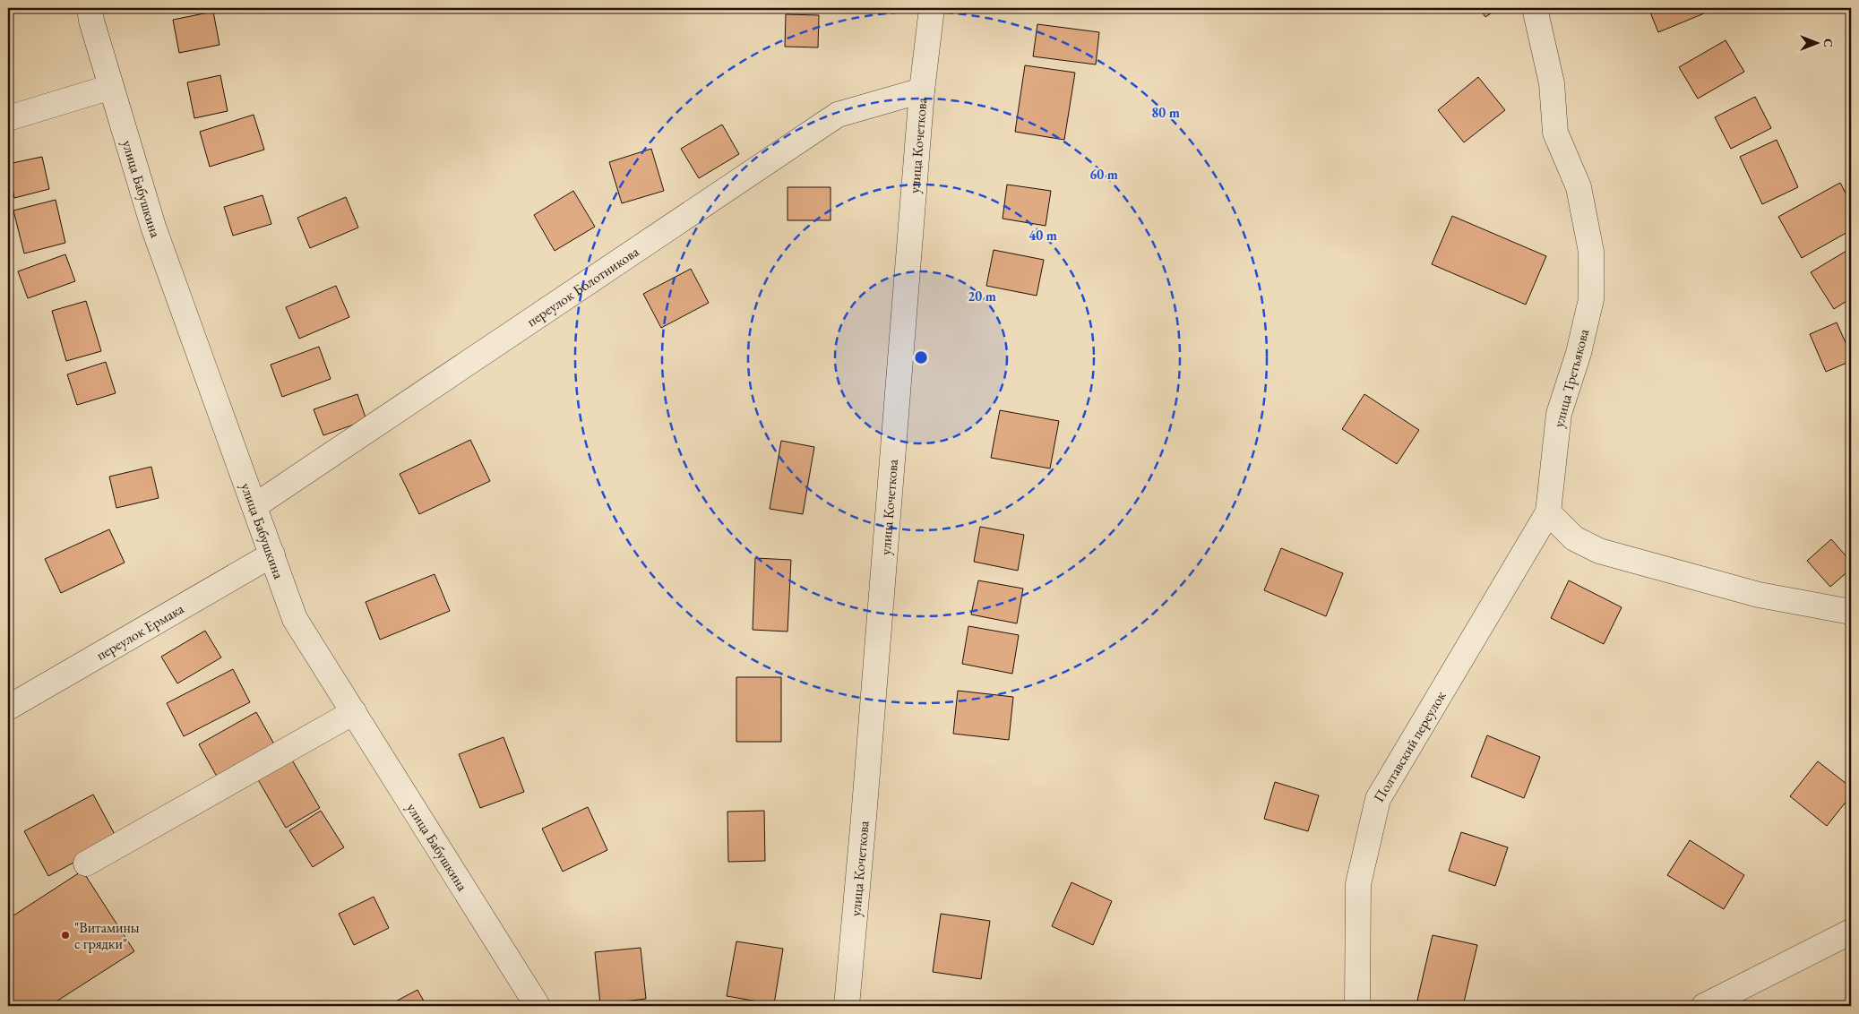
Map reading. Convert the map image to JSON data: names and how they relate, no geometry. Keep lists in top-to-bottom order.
{
  "streets": {
    "street": [
      "улица Кочеткова",
      "улица Бабушкина",
      "переулок Болотникова",
      "улица Третьякова",
      "переулок Ермака",
      "Полтавский переулок"
    ]
  },
  "crossings": [
    ["улица Кочеткова", "переулок Болотникова"],
    ["улица Бабушкина", "переулок Болотникова"],
    ["улица Бабушкина", "переулок Ермака"],
    ["улица Третьякова", "Полтавский переулок"]
  ],
  "places": ["\"Витамины с грядки\""],
  "north": "right",
  "rings": [
    "80 m",
    "60 m",
    "40 m",
    "20 m"
  ]
}
